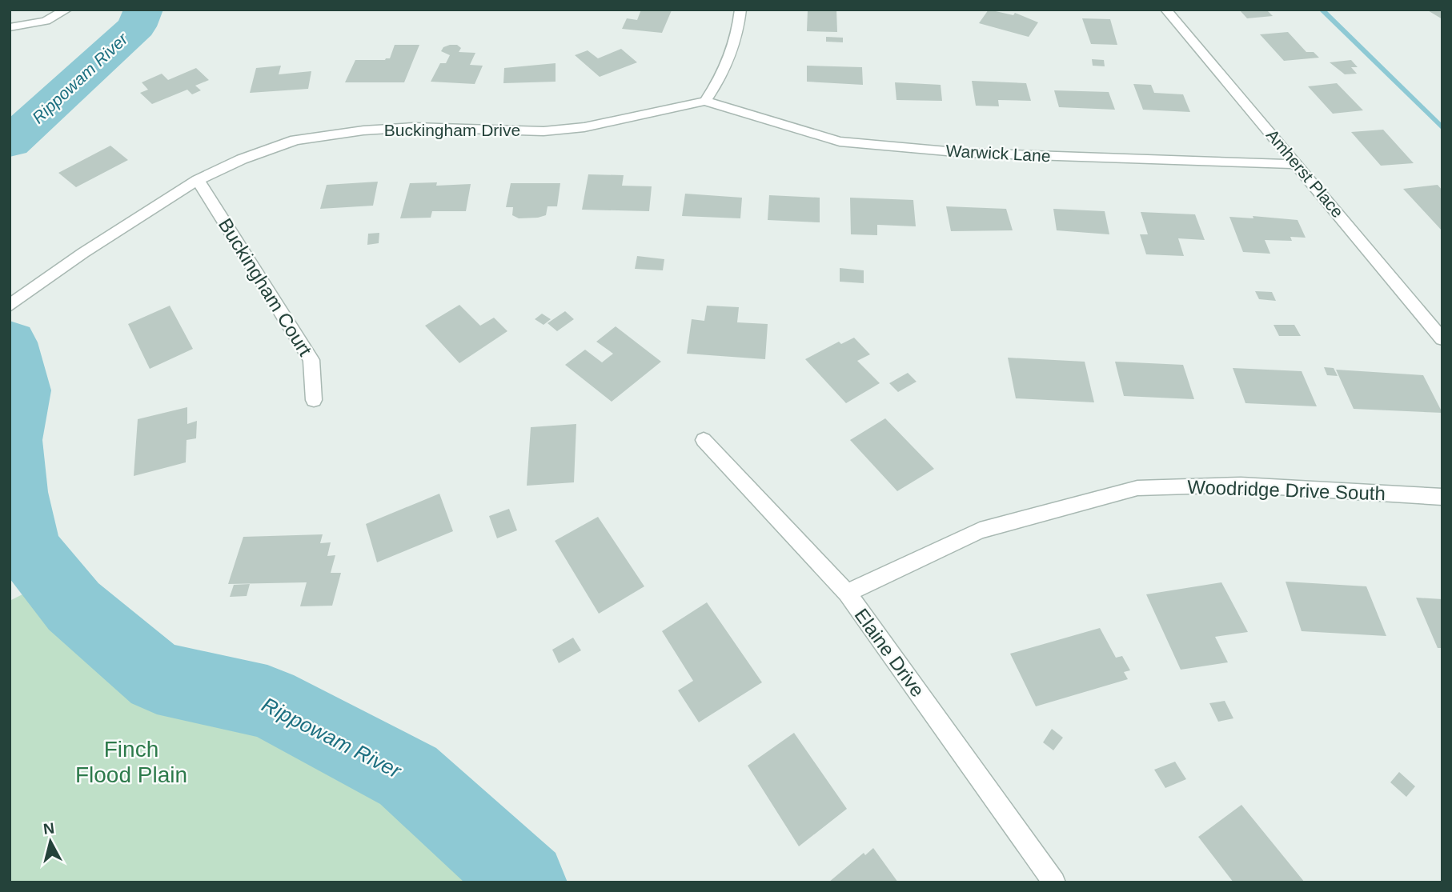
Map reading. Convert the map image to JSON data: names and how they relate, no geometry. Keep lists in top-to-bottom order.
{
  "streets": {
    "street": [
      "Buckingham Drive",
      "Warwick Lane",
      "Amherst Place",
      "Buckingham Court",
      "Woodridge Drive South",
      "Elaine Drive"
    ]
  },
  "crossings": [
    ["Buckingham Drive", "Warwick Lane"],
    ["Buckingham Drive", "Buckingham Court"],
    ["Warwick Lane", "Amherst Place"],
    ["Woodridge Drive South", "Elaine Drive"]
  ],
  "water": ["Rippowam River"],
  "parks": ["Finch Flood Plain"],
  "north": "top"
}
